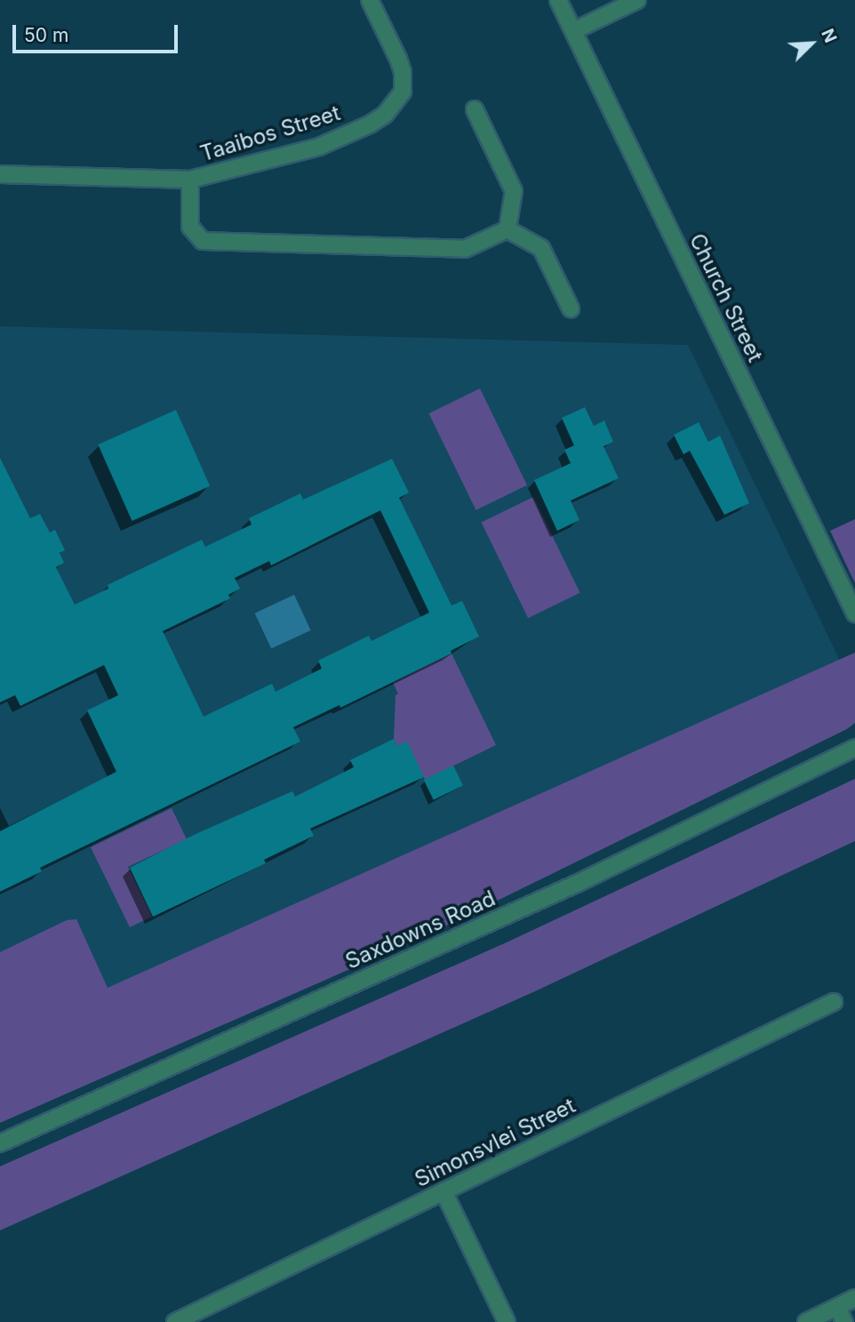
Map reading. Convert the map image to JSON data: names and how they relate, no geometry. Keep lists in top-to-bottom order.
{
  "streets": {
    "street": [
      "Taaibos Street",
      "Church Street",
      "Saxdowns Road",
      "Simonsvlei Street"
    ]
  },
  "scale_bar": "50 m",
  "north": "top right"
}
